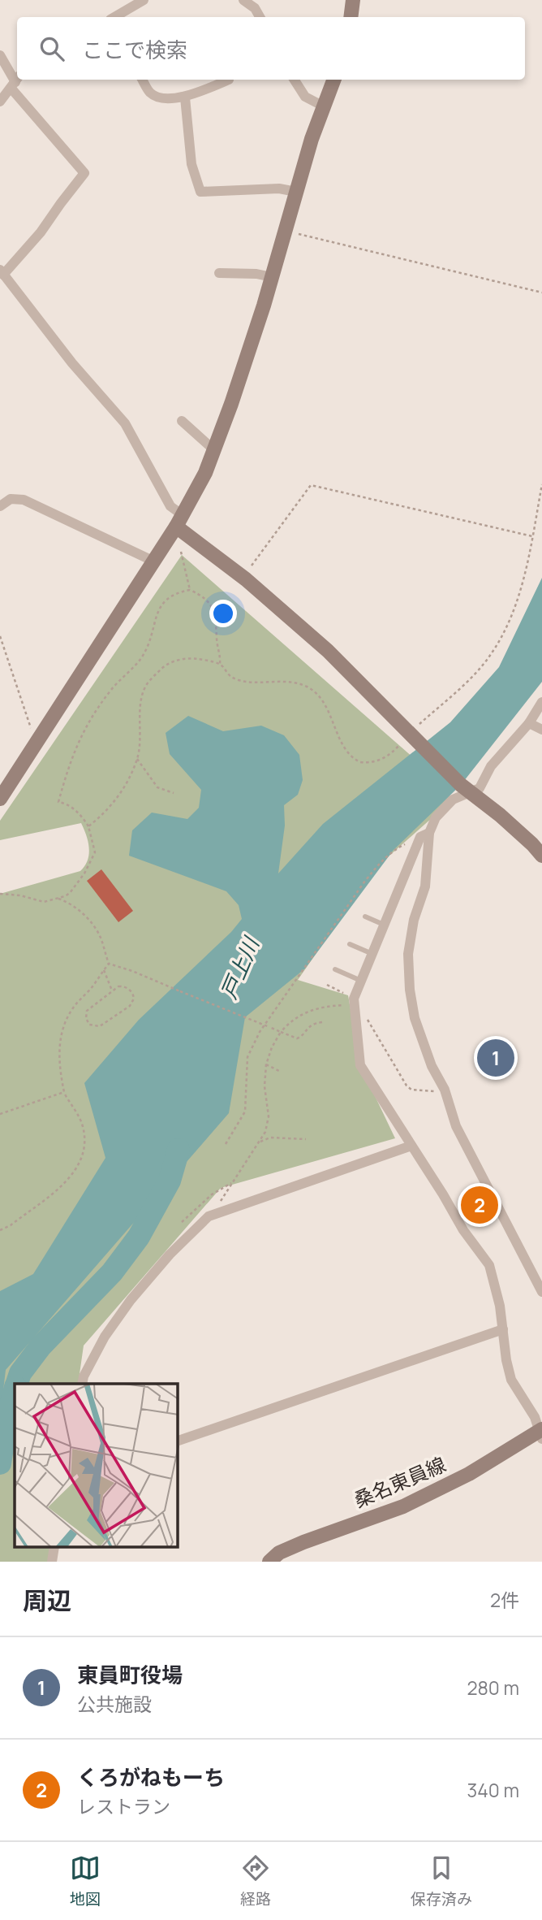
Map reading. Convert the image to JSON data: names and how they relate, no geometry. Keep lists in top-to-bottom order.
{
  "streets": {
    "street": ["桑名東員線"]
  },
  "water": ["戸上川"],
  "page": {
    "search": "ここで検索",
    "pins": ["1", "2"],
    "heading": ["周辺", "2件"],
    "list": [
      {
        "mark": "1",
        "name": "東員町役場",
        "note": "公共施設",
        "value": "280 m"
      },
      {
        "mark": "2",
        "name": "くろがねもーち",
        "note": "レストラン",
        "value": "340 m"
      }
    ],
    "nav": ["地図", "経路", "保存済み"]
  }
}
